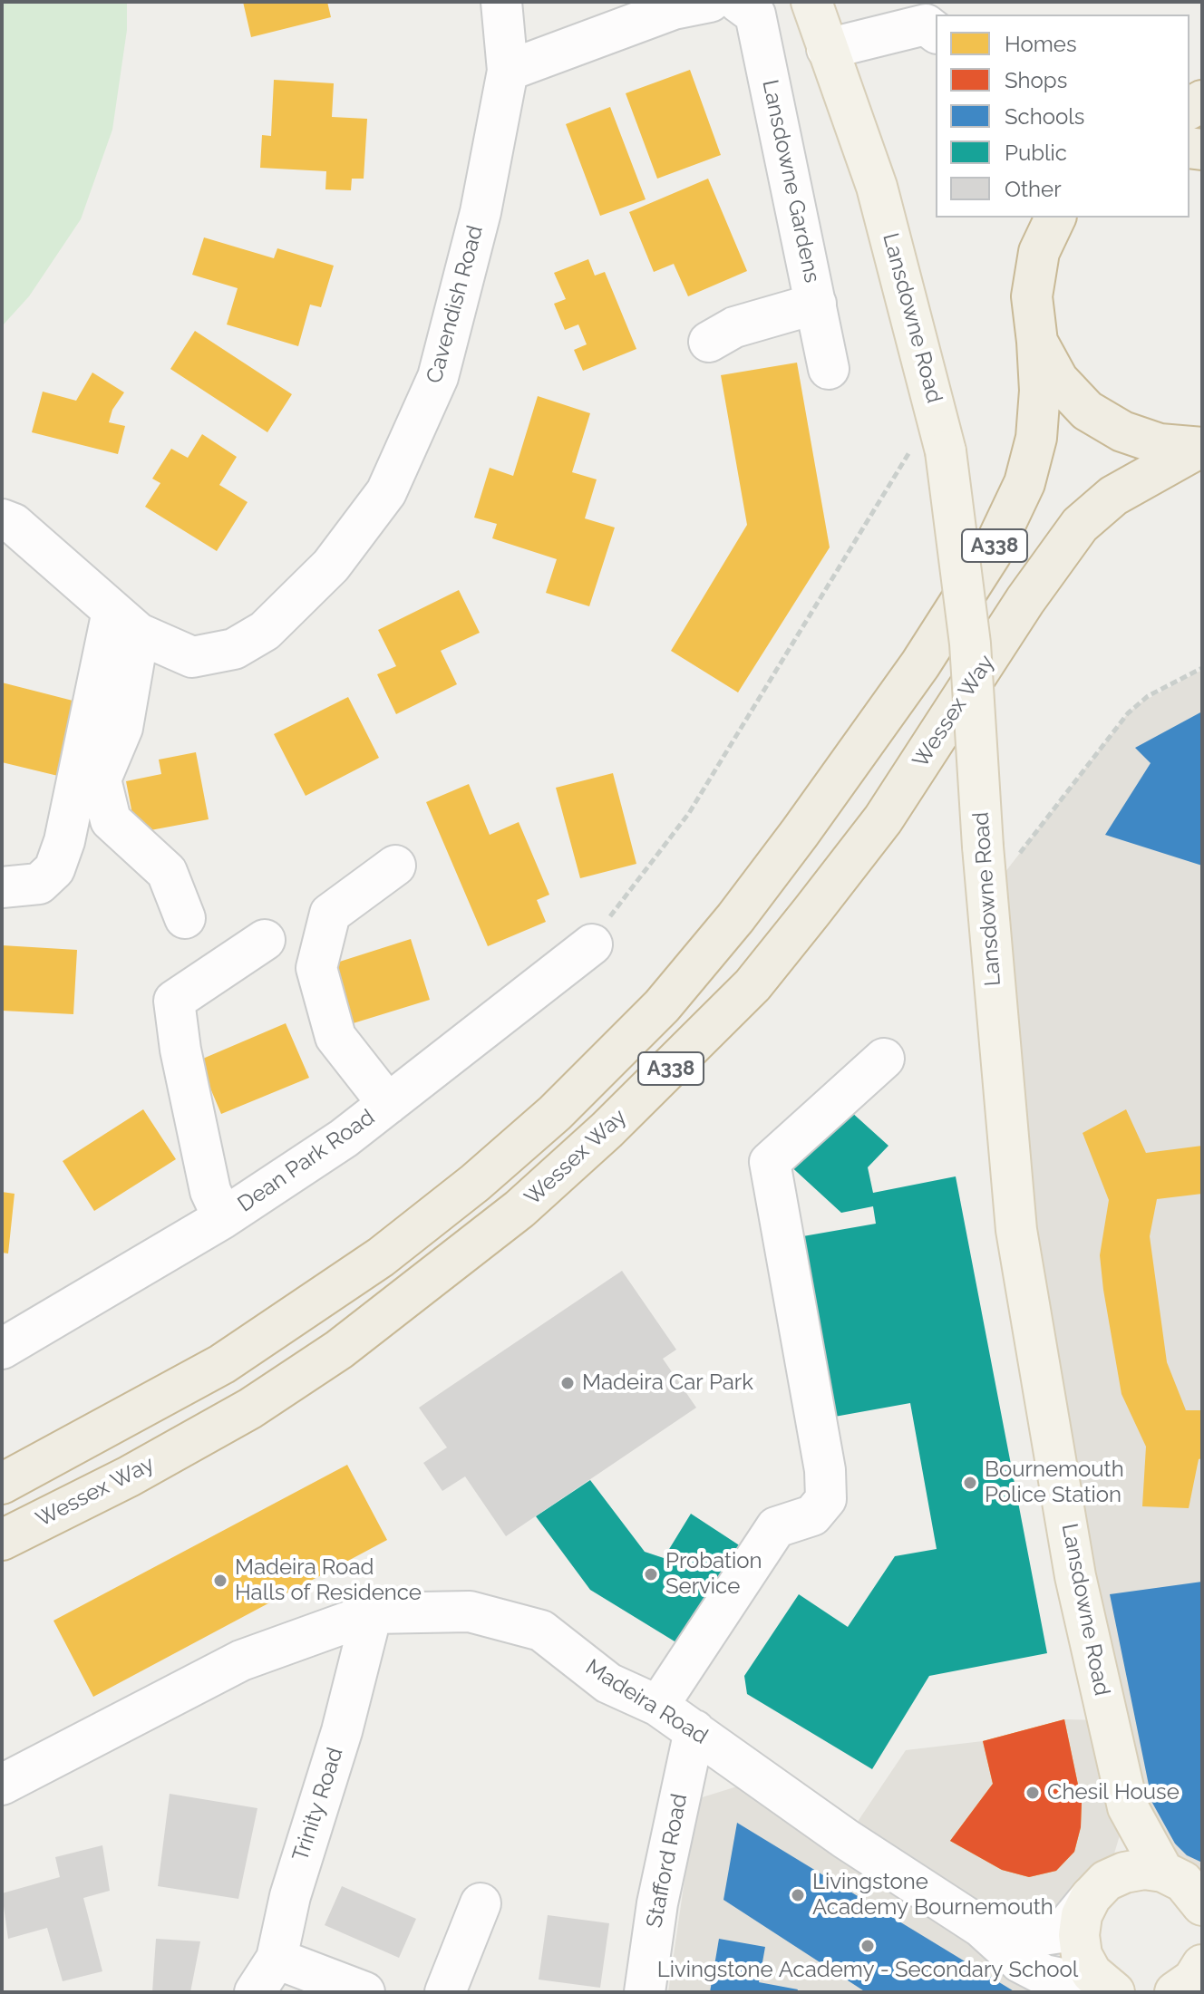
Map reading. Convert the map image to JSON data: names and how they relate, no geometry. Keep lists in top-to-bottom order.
{
  "streets": {
    "highway": ["A338", "Wessex Way"],
    "main road": ["Lansdowne Road"],
    "street": [
      "Lansdowne Gardens",
      "Cavendish Road",
      "Dean Park Road",
      "Madeira Road",
      "Trinity Road",
      "Stafford Road"
    ]
  },
  "crossings": [
    ["Lansdowne Road", "Madeira Road"],
    ["Madeira Road", "Trinity Road"],
    ["Madeira Road", "Stafford Road"]
  ],
  "places": [
    "Madeira Car Park",
    "Bournemouth Police Station",
    "Probation Service",
    "Madeira Road Halls of Residence",
    "Chesil House",
    "Livingstone Academy Bournemouth",
    "Livingstone Academy - Secondary School"
  ],
  "legend": [
    "Homes",
    "Shops",
    "Schools",
    "Public",
    "Other"
  ]
}
